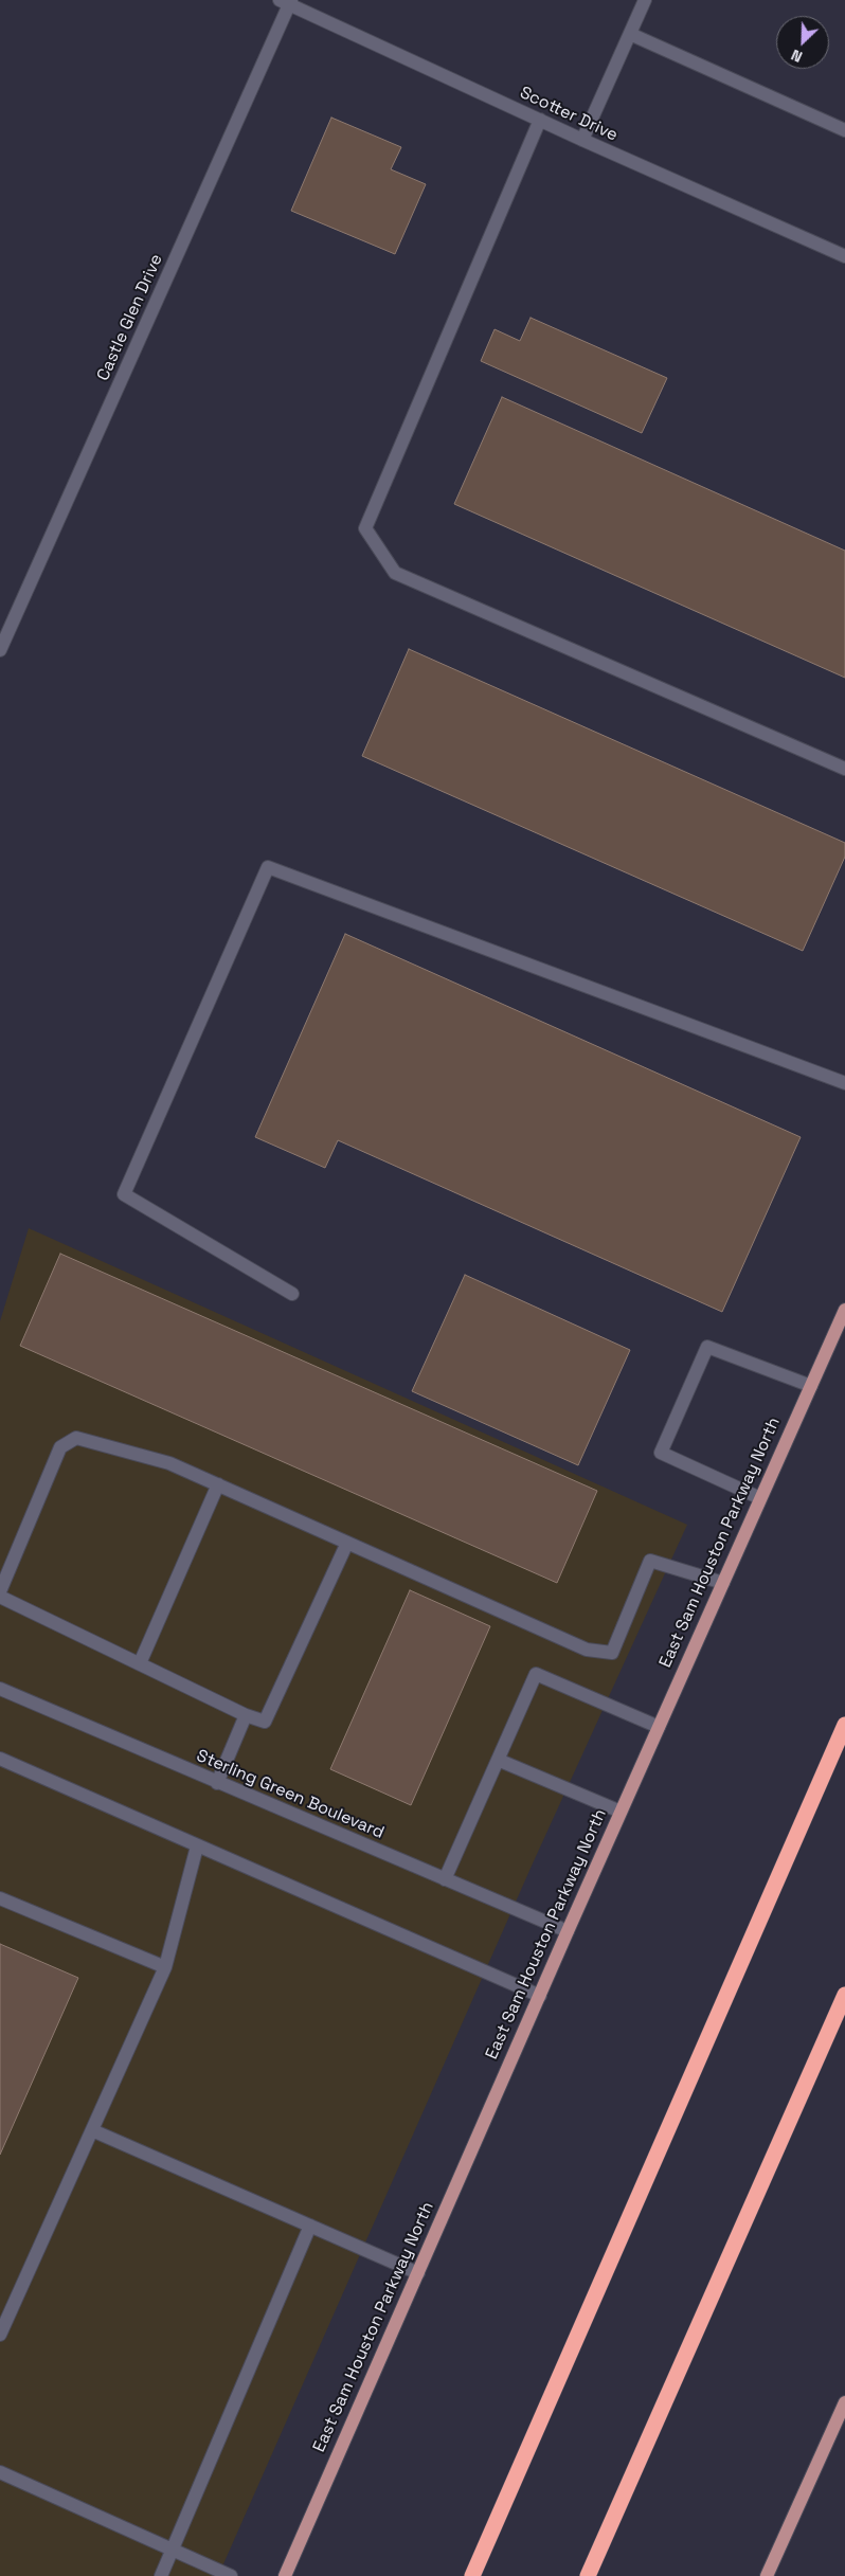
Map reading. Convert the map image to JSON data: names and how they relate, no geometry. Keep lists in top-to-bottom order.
{
  "streets": {
    "main road": ["East Sam Houston Parkway North"],
    "street": ["Scotter Drive", "Castle Glen Drive", "Sterling Green Boulevard"]
  },
  "crossings": [
    ["Scotter Drive", "Castle Glen Drive"],
    ["East Sam Houston Parkway North", "Sterling Green Boulevard"]
  ],
  "north": "bottom left"
}
